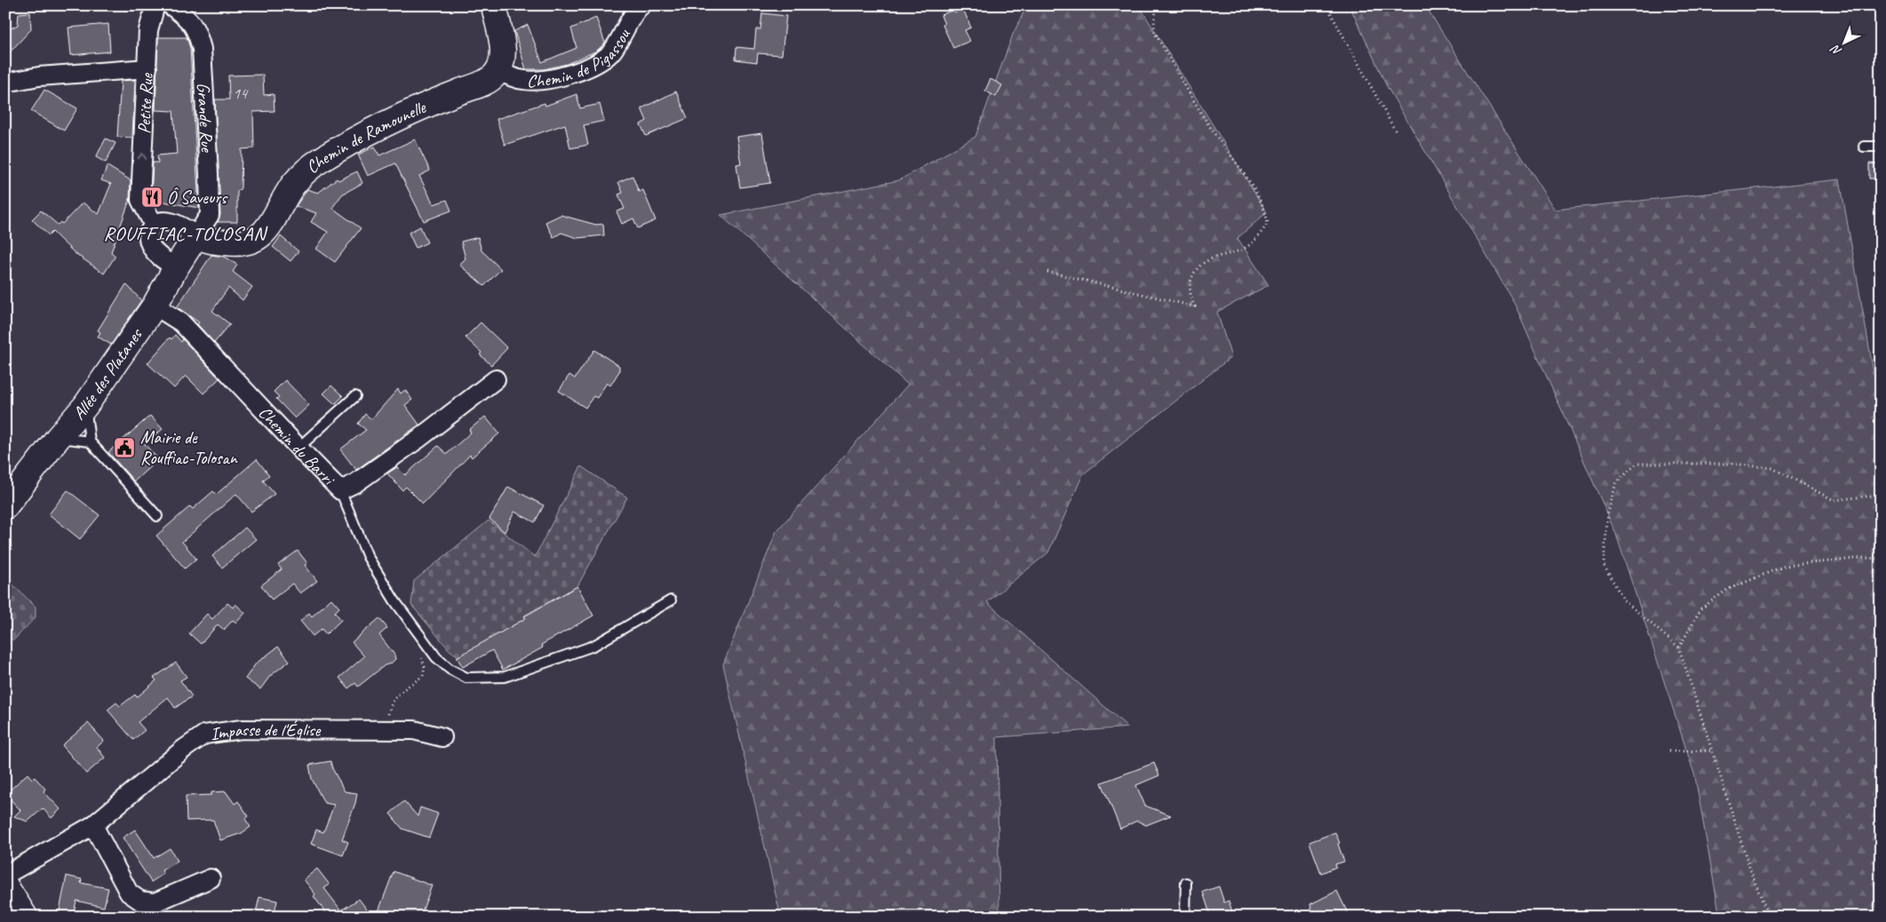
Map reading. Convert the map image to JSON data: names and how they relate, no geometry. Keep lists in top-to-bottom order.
{
  "streets": {
    "street": [
      "Chemin de Pigassou",
      "Petite Rue",
      "Grande Rue",
      "Chemin de Ramounelle",
      "Allée des Platanes",
      "Chemin du Barri",
      "Impasse de l'Église"
    ]
  },
  "crossings": [
    ["Chemin de Pigassou", "Chemin de Ramounelle"],
    ["Petite Rue", "Grande Rue"],
    ["Petite Rue", "Chemin de Ramounelle"],
    ["Petite Rue", "Allée des Platanes"],
    ["Grande Rue", "Chemin de Ramounelle"],
    ["Grande Rue", "Allée des Platanes"],
    ["Chemin de Ramounelle", "Allée des Platanes"],
    ["Allée des Platanes", "Chemin du Barri"]
  ],
  "one_way": ["Petite Rue"],
  "districts": ["ROUFFIAC-TOLOSAN"],
  "places": {
    "restaurant": ["Ô Saveurs"],
    "public building": ["Mairie de Rouffiac-Tolosan"]
  },
  "house_numbers": ["14"],
  "north": "bottom left"
}
